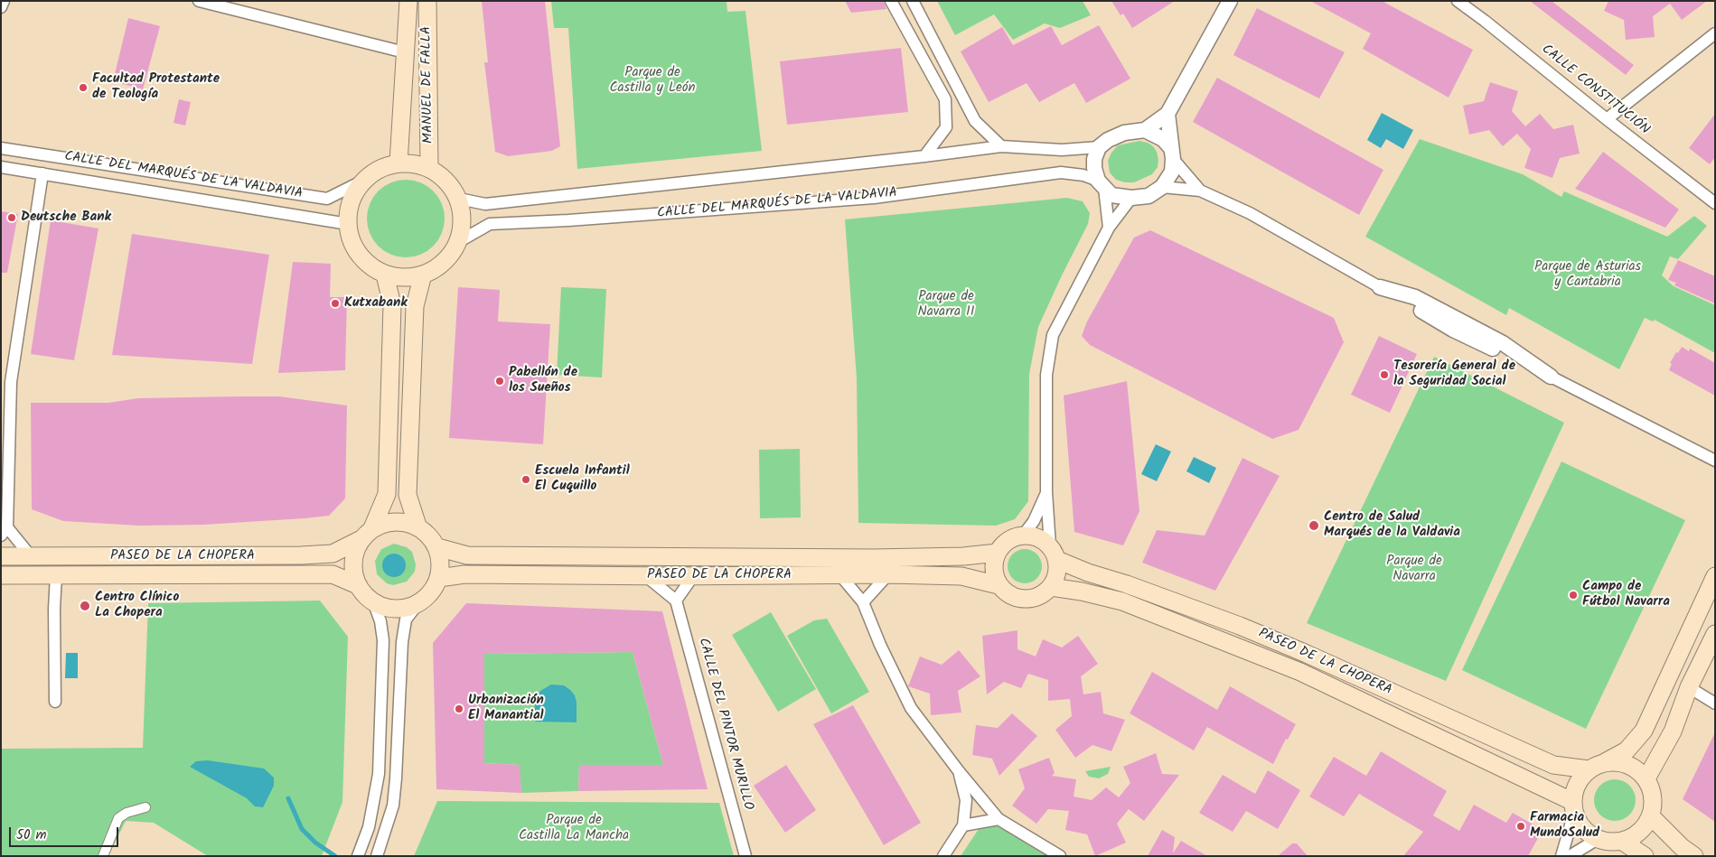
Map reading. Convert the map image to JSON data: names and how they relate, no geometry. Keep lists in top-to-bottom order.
{
  "streets": {
    "main road": ["MANUEL DE FALLA", "PASEO DE LA CHOPERA"],
    "street": ["CALLE CONSTITUCIÓN", "CALLE DEL MARQUÉS DE LA VALDAVIA", "CALLE DEL PINTOR MURILLO"]
  },
  "crossings": [
    ["MANUEL DE FALLA", "CALLE DEL MARQUÉS DE LA VALDAVIA"]
  ],
  "parks": [
    "Parque de Castilla y León",
    "Parque de Asturias y Cantabria",
    "Parque de Navarra II",
    "Parque de Navarra",
    "Parque de Castilla La Mancha"
  ],
  "places": [
    "Facultad Protestante de Teología",
    "Deutsche Bank",
    "Kutxabank",
    "Tesorería General de la Seguridad Social",
    "Pabellón de los Sueños",
    "Escuela Infantil El Cuquillo",
    "Centro de Salud Marqués de la Valdavia",
    "Campo de Fútbol Navarra",
    "Centro Clínico La Chopera",
    "Urbanización El Manantial",
    "Farmacia MundoSalud"
  ],
  "scale_bar": "50 m"
}
